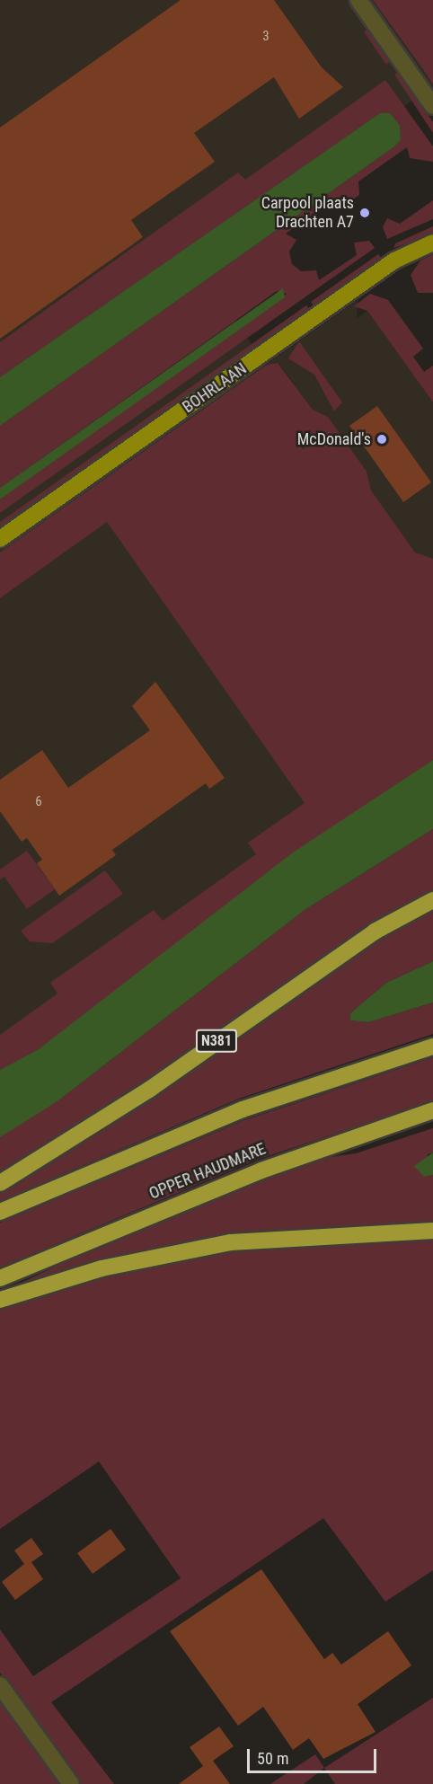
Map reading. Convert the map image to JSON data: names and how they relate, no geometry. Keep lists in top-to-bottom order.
{
  "streets": {
    "highway": ["N381", "OPPER HAUDMARE"],
    "main road": ["BOHRLAAN"]
  },
  "places": ["Carpool plaats Drachten A7", "McDonald's"],
  "house_numbers": ["3", "6"],
  "scale_bar": "50 m"
}
